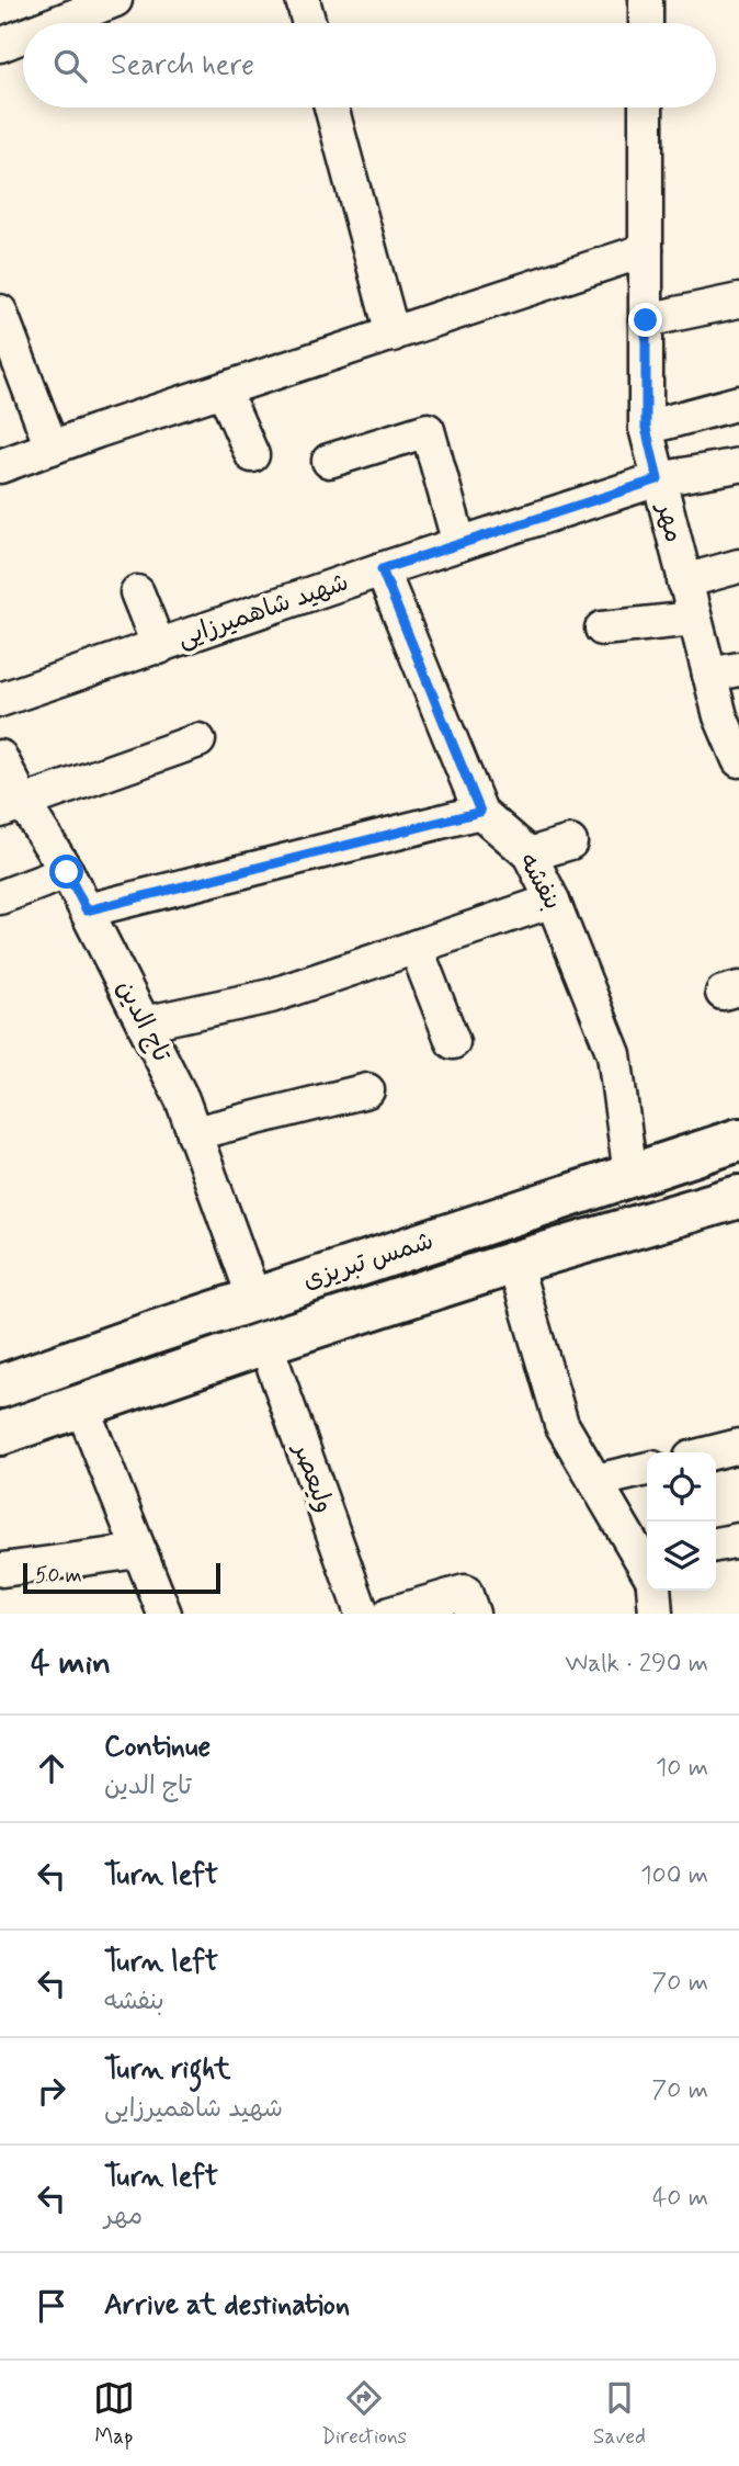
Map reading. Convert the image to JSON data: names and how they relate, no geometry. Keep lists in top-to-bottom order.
{
  "streets": {
    "main road": ["شمس تبریزی"],
    "street": [
      "مهر",
      "شهید شاهمیرزایی",
      "بنفشه",
      "تاج الدین",
      "ولیعصر"
    ]
  },
  "crossings": [
    ["مهر", "شهید شاهمیرزایی"],
    ["شهید شاهمیرزایی", "بنفشه"],
    ["بنفشه", "شمس تبریزی"],
    ["تاج الدین", "شمس تبریزی"],
    ["شمس تبریزی", "ولیعصر"]
  ],
  "scale_bar": "50 m",
  "page": {
    "search": "Search here",
    "scale": "50 m",
    "heading": ["4 min", "Walk · 290 m"],
    "list": [
      ["Continue", "تاج الدین", "10 m"],
      ["Turn left", "100 m"],
      ["Turn left", "بنفشه", "70 m"],
      ["Turn right", "شهید شاهمیرزایی", "70 m"],
      ["Turn left", "مهر", "40 m"],
      "Arrive at destination"
    ],
    "nav": ["Map", "Directions", "Saved"]
  }
}
